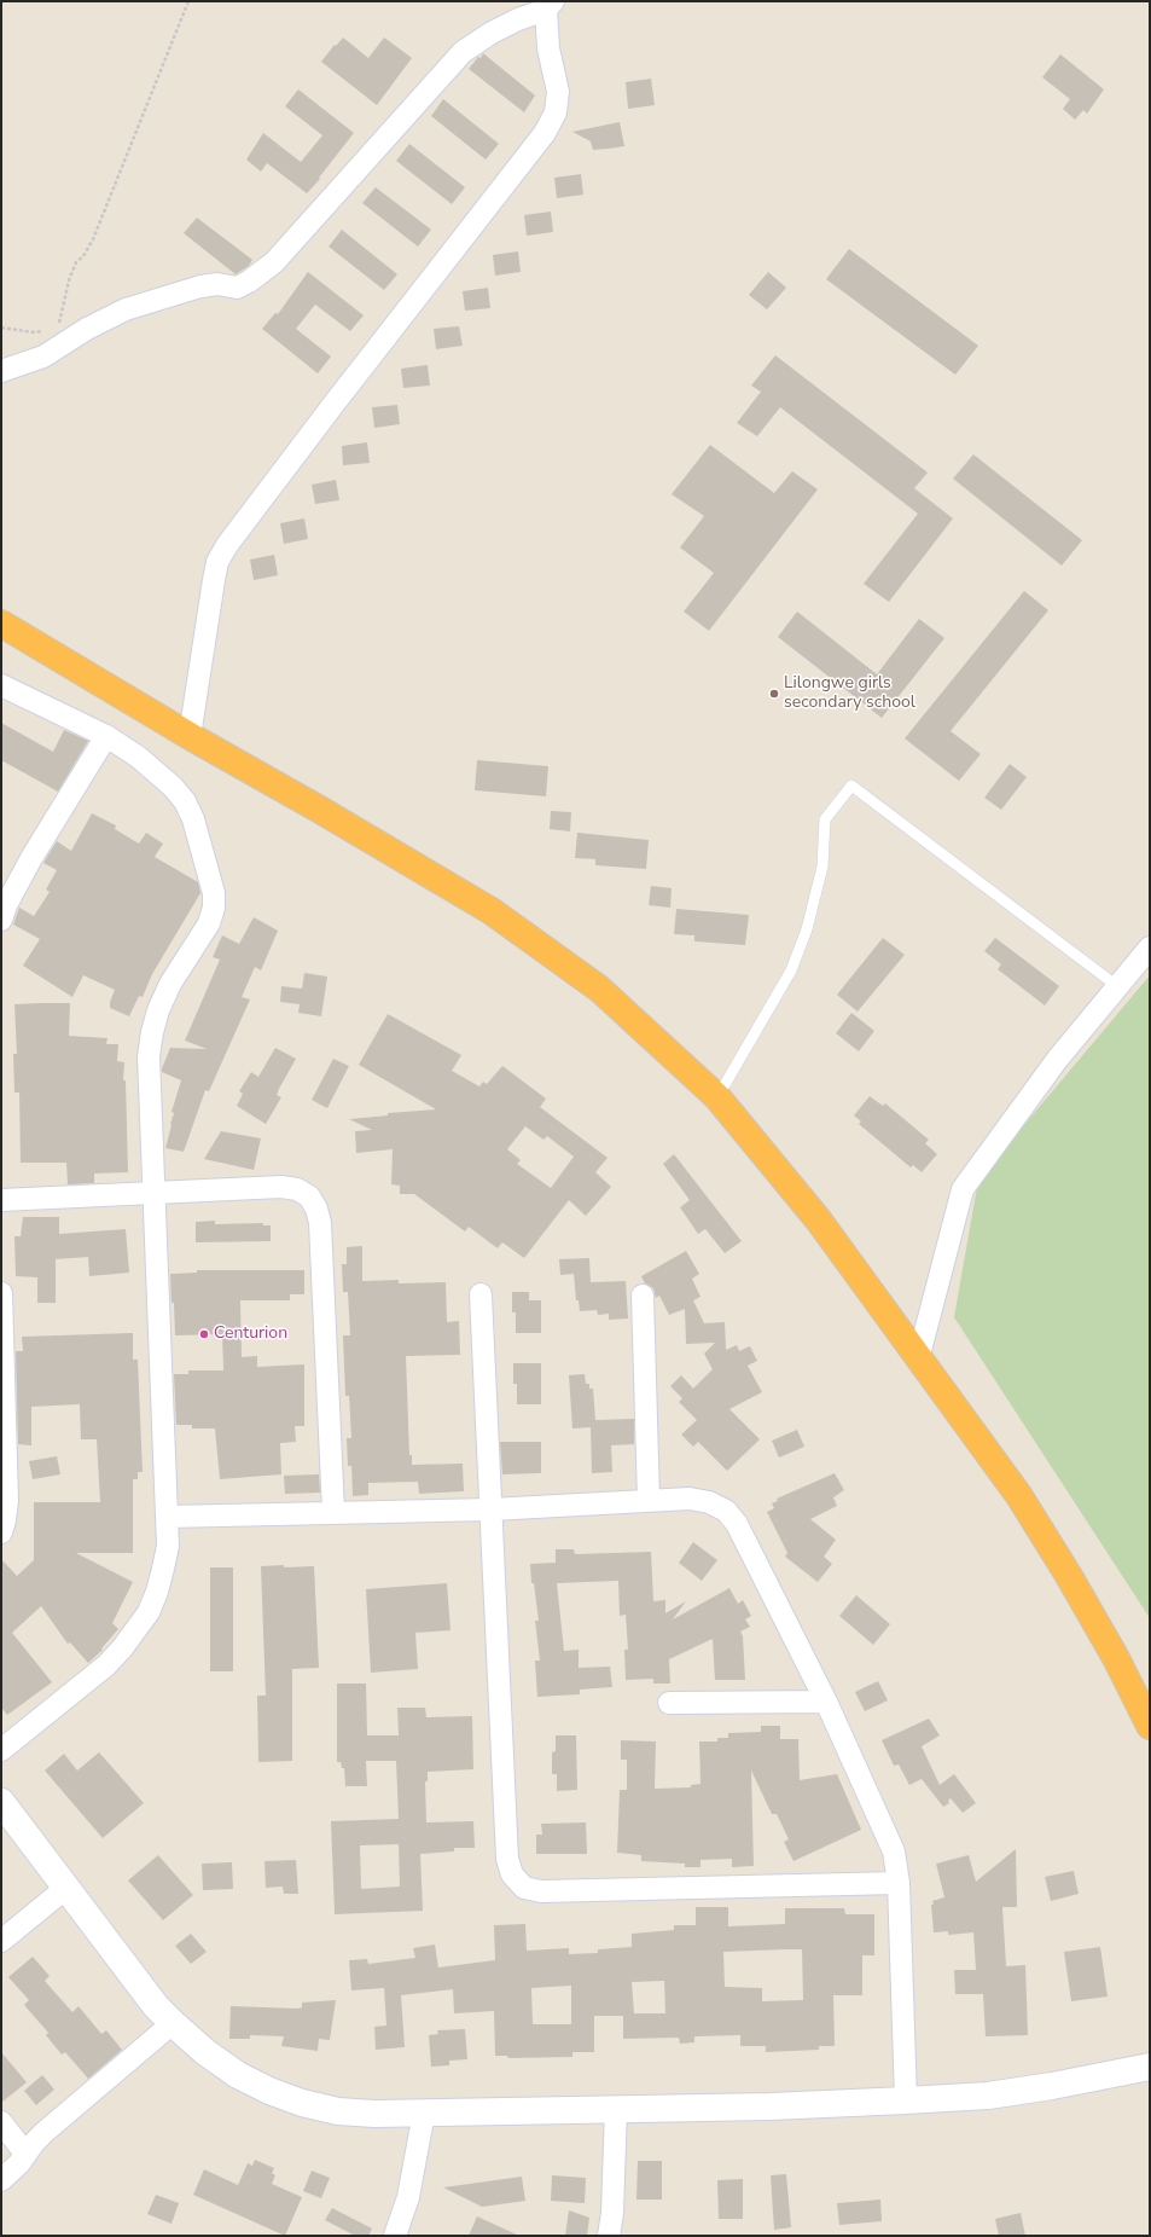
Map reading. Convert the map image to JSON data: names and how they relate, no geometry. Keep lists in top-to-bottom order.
{
  "places": ["Lilongwe girls secondary school", "Centurion"]
}
